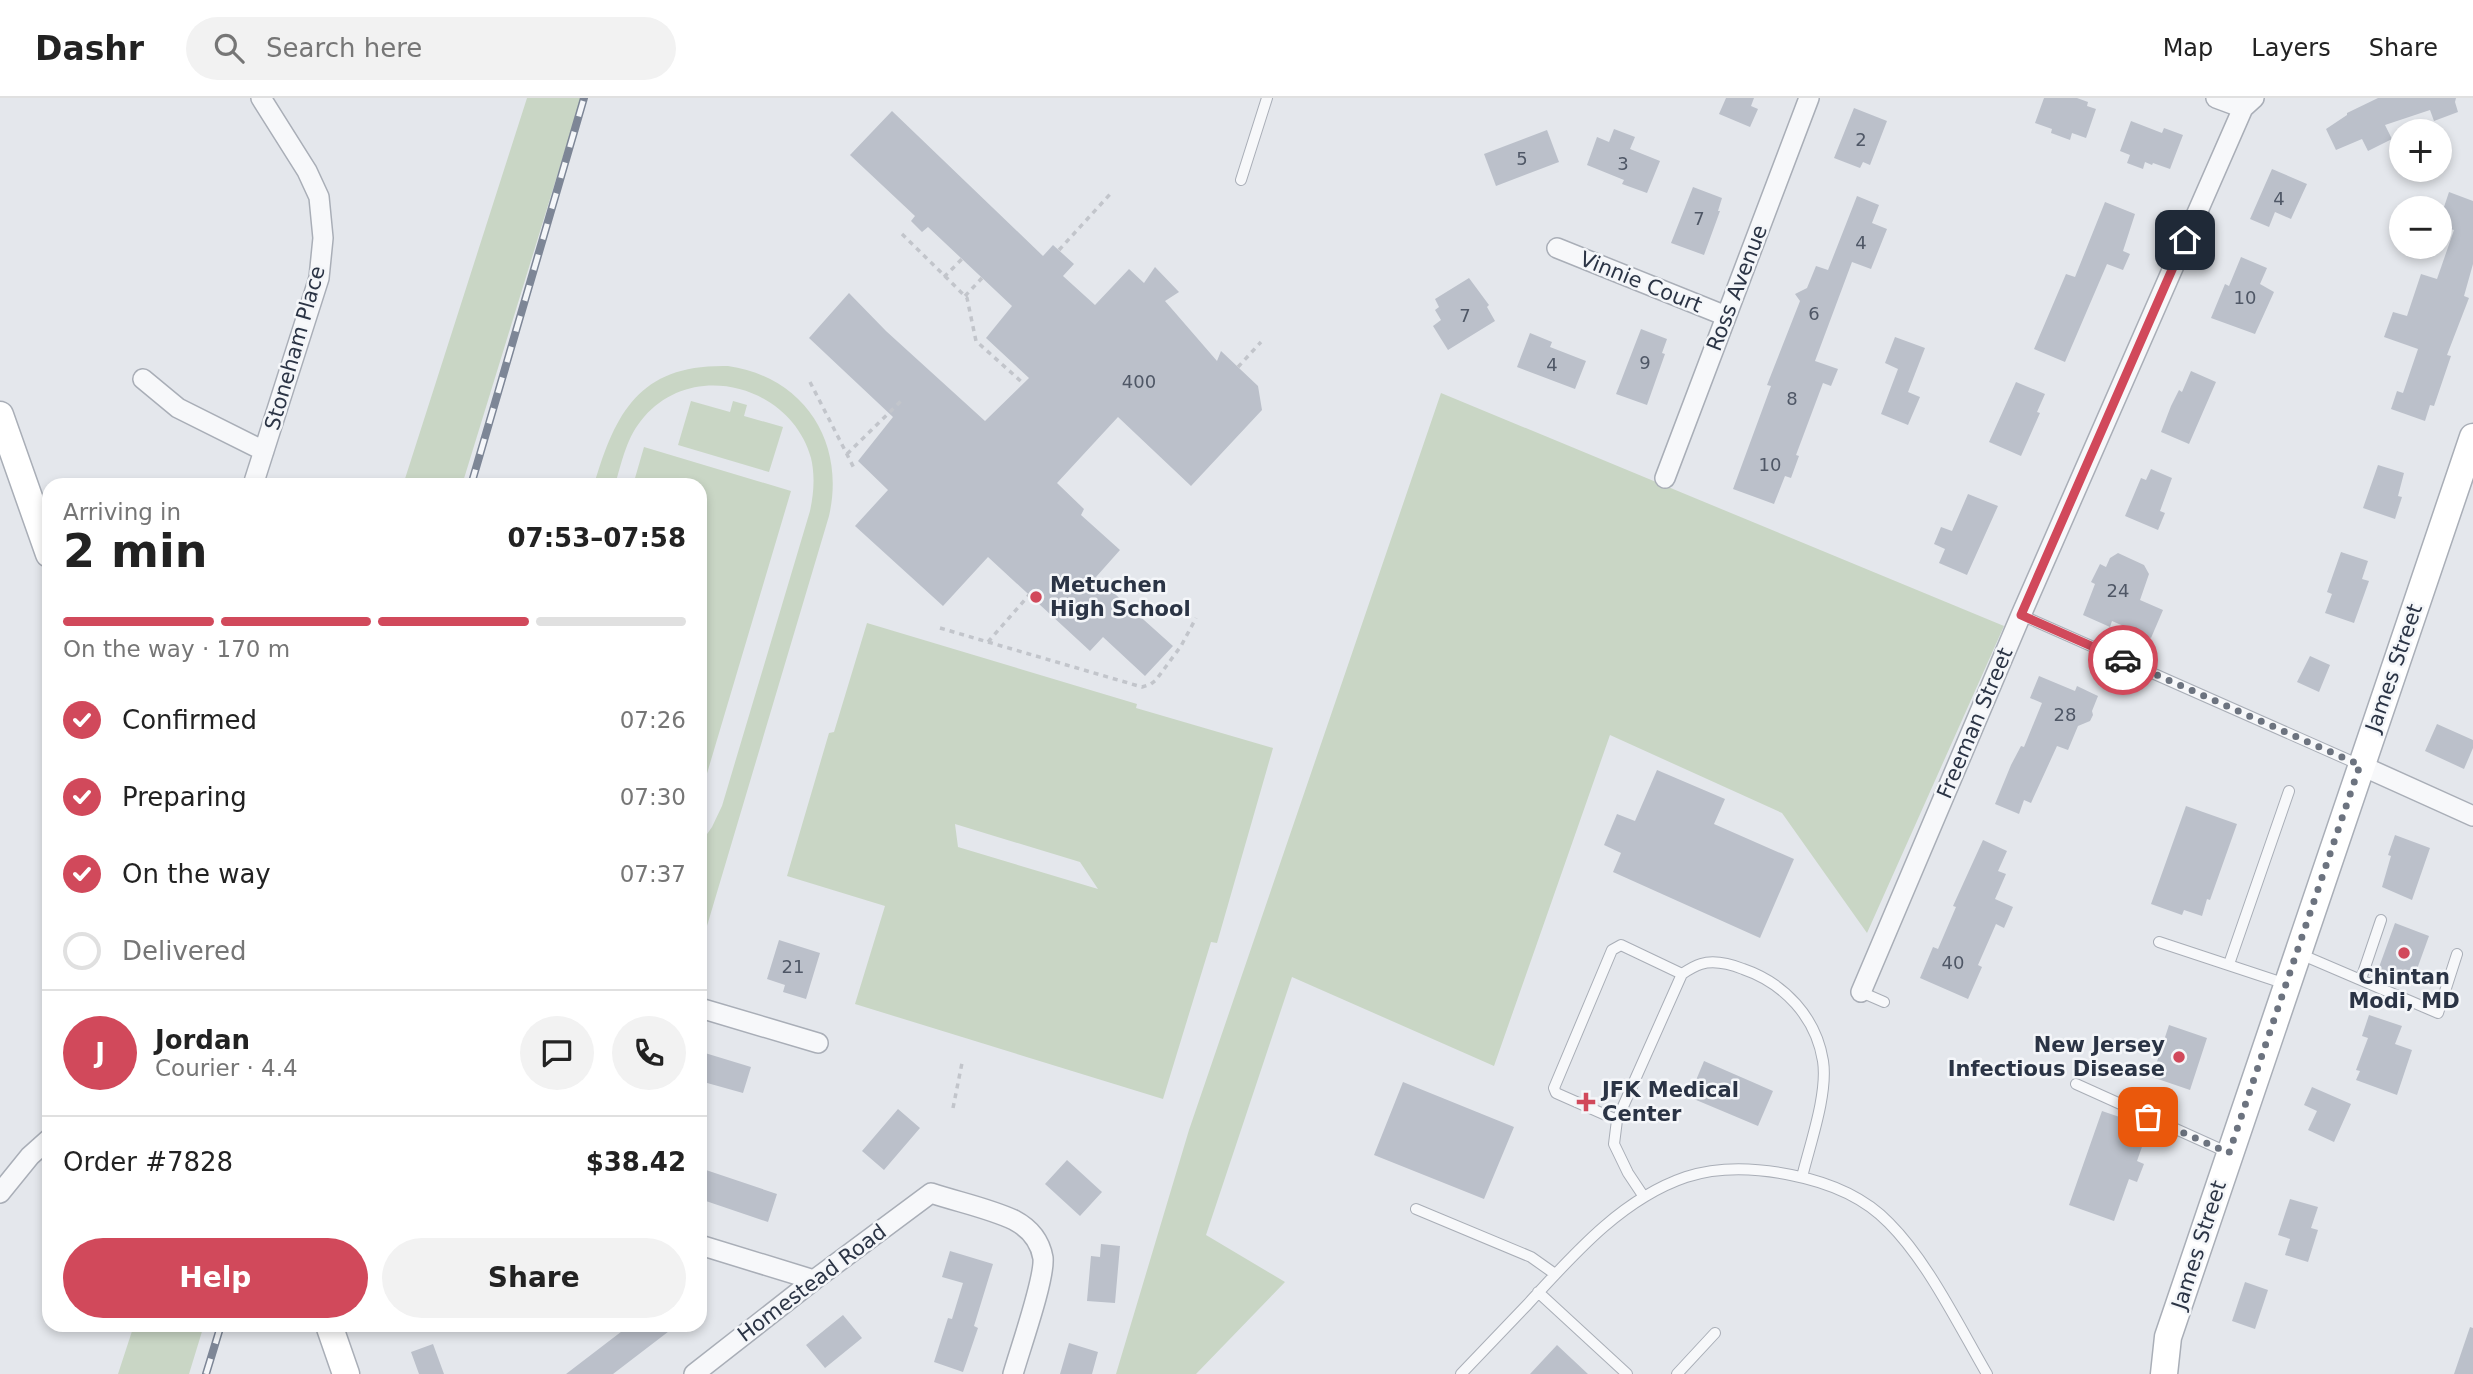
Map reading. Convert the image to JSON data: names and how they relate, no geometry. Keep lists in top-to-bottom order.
{
  "streets": {
    "street": [
      "Vinnie Court",
      "Ross Avenue",
      "Stoneham Place",
      "James Street",
      "Freeman Street",
      "Homestead Road"
    ]
  },
  "crossings": [
    ["Vinnie Court", "Ross Avenue"]
  ],
  "places": {
    "other": ["Metuchen High School", "Chintan Modi, MD", "New Jersey Infectious Disease"],
    "health": ["JFK Medical Center"]
  },
  "house_numbers": [
    "2",
    "5",
    "3",
    "4",
    "7",
    "4",
    "10",
    "6",
    "7",
    "9",
    "4",
    "400",
    "8",
    "10",
    "24",
    "28",
    "40",
    "21"
  ],
  "page": {
    "header": "Dashr",
    "search": "Search here",
    "nav": ["Map", "Layers", "Share"],
    "map_buttons": ["+", "−"],
    "heading": ["2 min", "Arriving in", "07:53–07:58"],
    "panel": [
      "Jordan",
      "Courier · 4.4",
      "Order #7828",
      "$38.42"
    ],
    "bar": "On the way · 170 m",
    "list": [
      ["Confirmed", "07:26"],
      ["Preparing", "07:30"],
      ["On the way", "07:37"],
      "Delivered"
    ],
    "round": "J",
    "buttons": ["Help", "Share"]
  }
}
